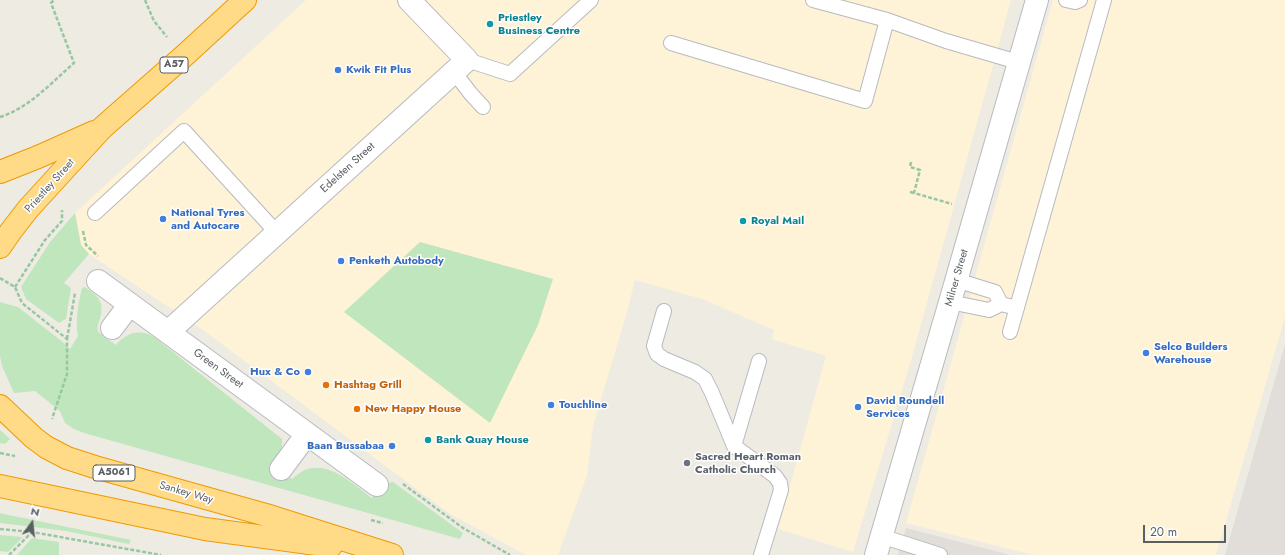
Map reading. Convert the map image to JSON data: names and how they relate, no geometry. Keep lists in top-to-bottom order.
{
  "streets": {
    "highway": [
      "A57",
      "Priestley Street",
      "A5061",
      "Sankey Way"
    ],
    "street": ["Edelsten Street", "Milner Street", "Green Street"]
  },
  "crossings": [
    ["Edelsten Street", "Green Street"]
  ],
  "places": [
    "Priestley Business Centre",
    "Kwik Fit Plus",
    "National Tyres and Autocare",
    "Royal Mail",
    "Penketh Autobody",
    "Selco Builders Warehouse",
    "Hux & Co",
    "Hashtag Grill",
    "Touchline",
    "David Roundell Services",
    "New Happy House",
    "Bank Quay House",
    "Baan Bussabaa",
    "Sacred Heart Roman Catholic Church"
  ],
  "scale_bar": "20 m",
  "north": "top"
}
